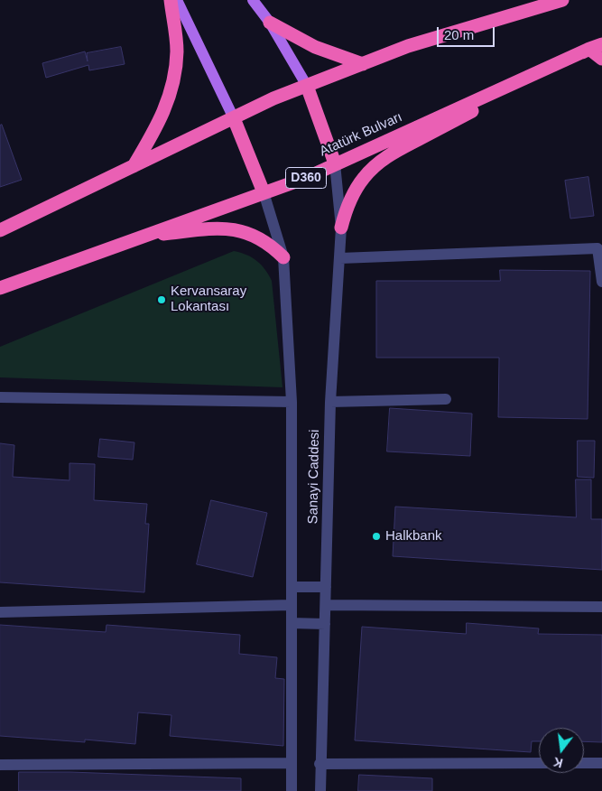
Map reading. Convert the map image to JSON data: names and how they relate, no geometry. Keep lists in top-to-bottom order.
{
  "streets": {
    "highway": ["Atatürk Bulvarı", "D360"],
    "street": ["Sanayi Caddesi"]
  },
  "crossings": [
    ["Atatürk Bulvarı", "Sanayi Caddesi"]
  ],
  "places": ["Kervansaray Lokantası", "Halkbank"],
  "scale_bar": "20 m",
  "north": "bottom"
}
